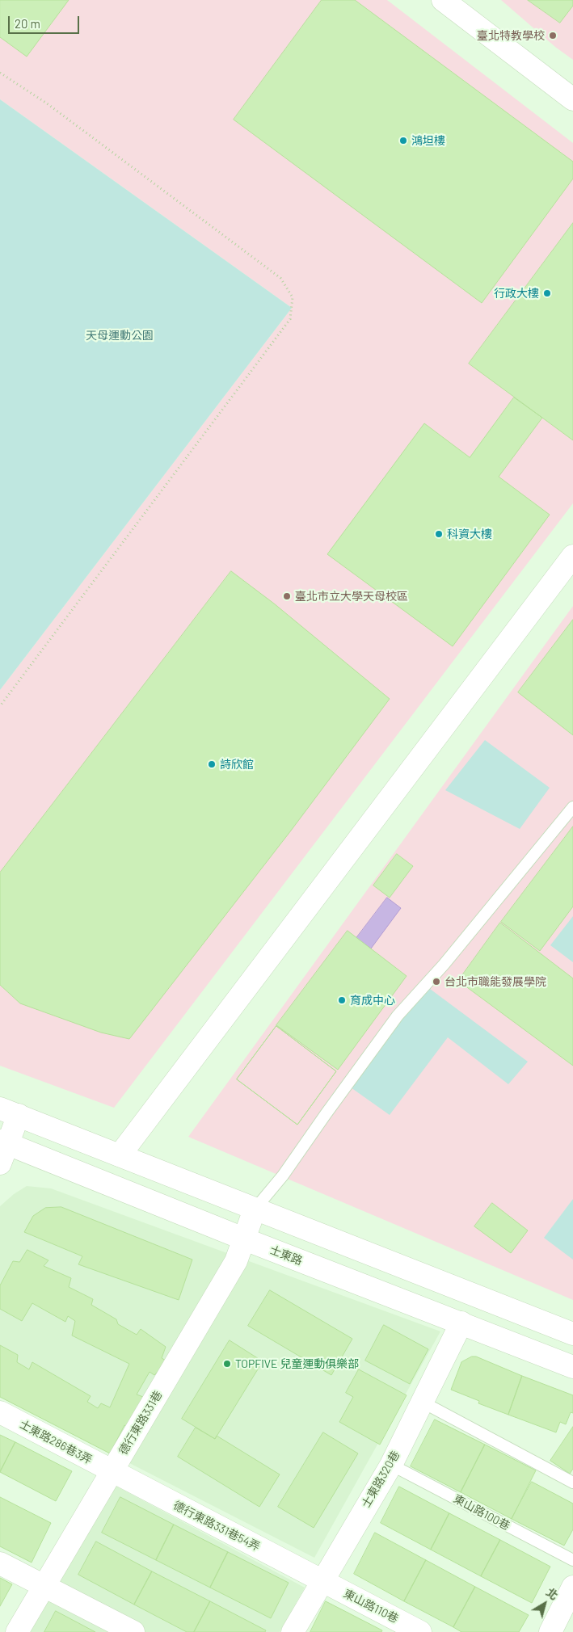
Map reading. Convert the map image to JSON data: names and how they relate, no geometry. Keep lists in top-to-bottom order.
{
  "streets": {
    "street": [
      "士東路",
      "德行東路331巷",
      "士東路286巷3弄",
      "士東路320巷",
      "德行東路331巷54弄",
      "東山路110巷"
    ],
    "lane": ["東山路100巷"]
  },
  "crossings": [
    ["士東路", "德行東路331巷"],
    ["士東路", "士東路320巷"],
    ["德行東路331巷", "士東路286巷3弄"],
    ["德行東路331巷", "德行東路331巷54弄"],
    ["士東路286巷3弄", "德行東路331巷54弄"],
    ["士東路320巷", "東山路100巷"],
    ["士東路320巷", "德行東路331巷54弄"],
    ["士東路320巷", "東山路110巷"],
    ["德行東路331巷54弄", "東山路110巷"]
  ],
  "parks": ["天母運動公園"],
  "places": [
    "臺北特教學校",
    "鴻坦樓",
    "行政大樓",
    "科資大樓",
    "臺北市立大學天母校區",
    "詩欣館",
    "台北市職能發展學院",
    "育成中心",
    "TOPFIVE 兒童運動俱樂部"
  ],
  "scale_bar": "20 m",
  "north": "top right"
}
